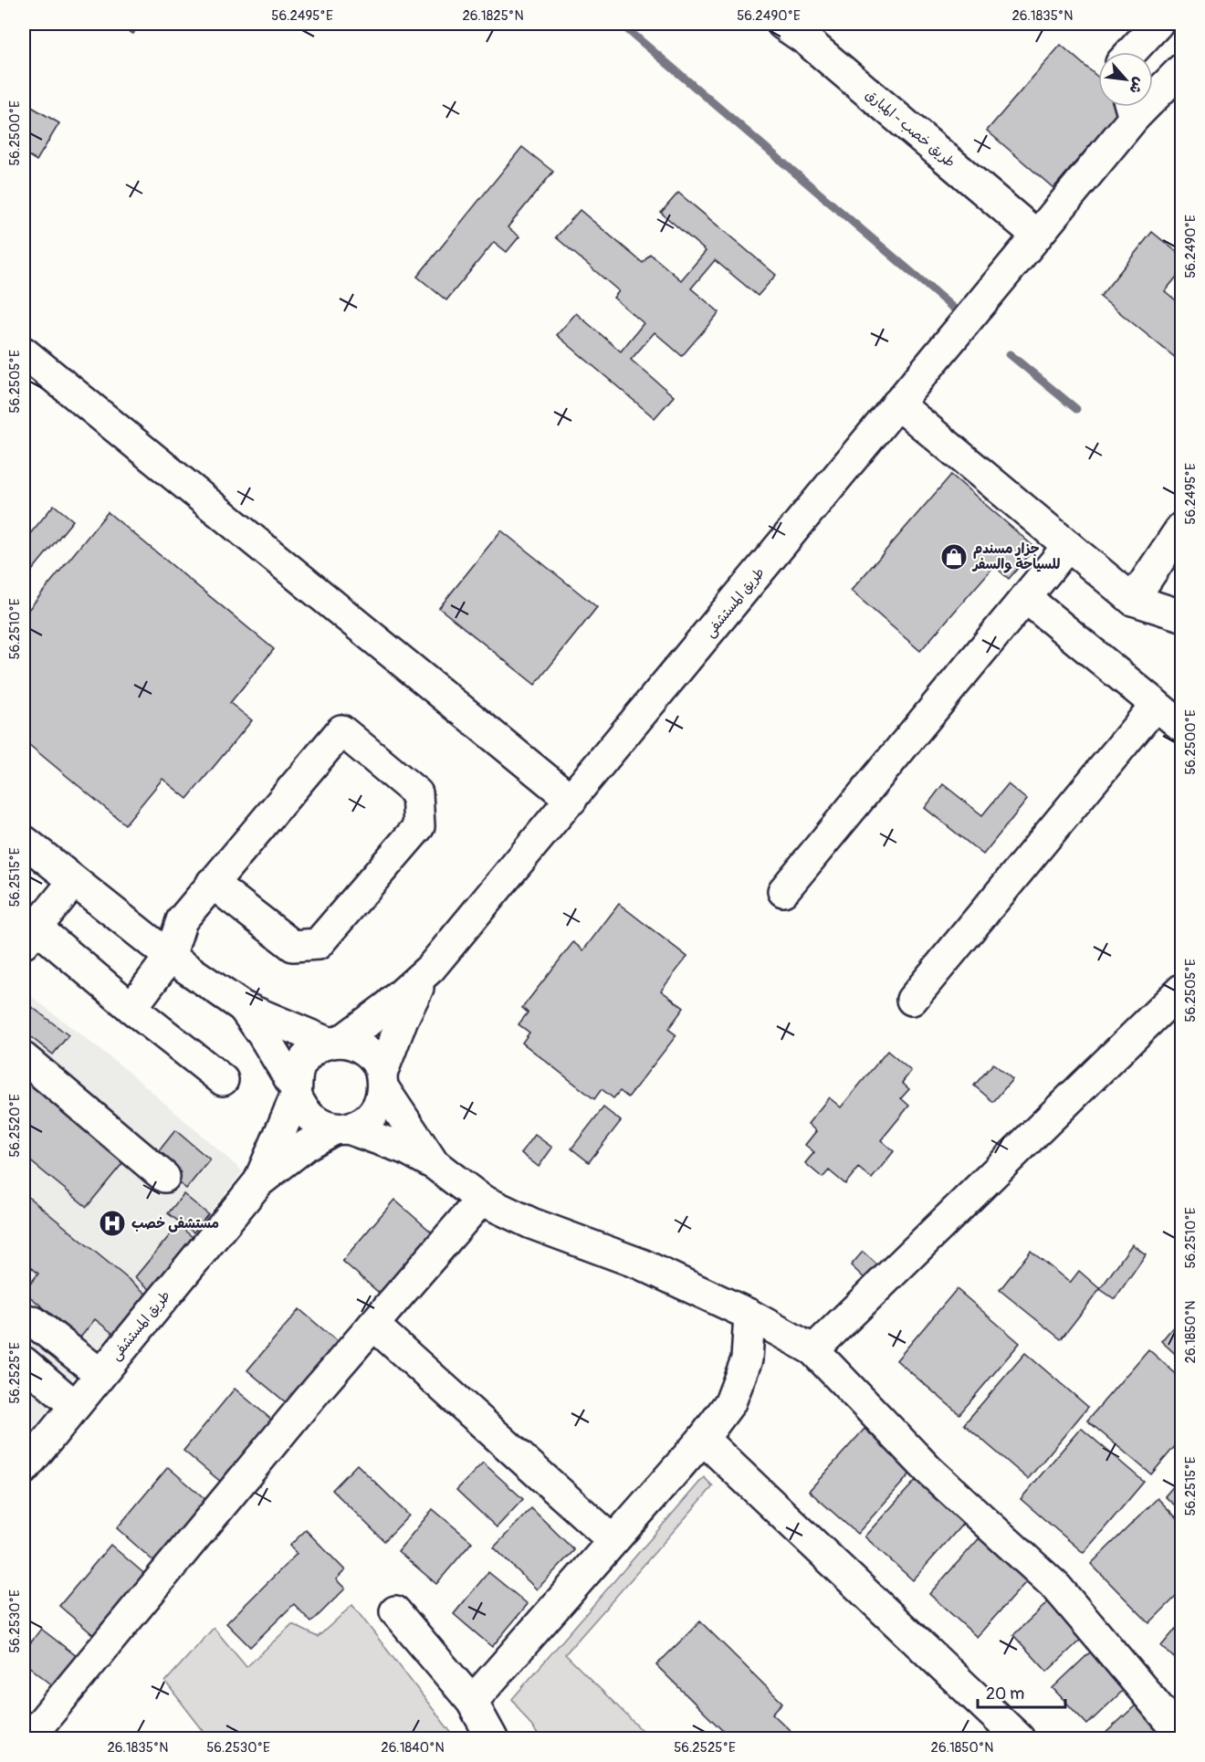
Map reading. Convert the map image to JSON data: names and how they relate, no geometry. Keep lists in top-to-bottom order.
{
  "streets": {
    "street": ["طريق خصب - المبارق", "طريق المستشفى"]
  },
  "crossings": [
    ["طريق خصب - المبارق", "طريق المستشفى"]
  ],
  "places": {
    "shop": ["جزار مسندم للسياحة والسفر"],
    "hospital": ["مستشفى خصب"]
  },
  "scale_bar": "20 m",
  "north": "bottom right",
  "coordinates": [
    "56.2495°E",
    "26.1825°N",
    "56.2490°E",
    "26.1835°N",
    "56.2500°E",
    "56.2505°E",
    "56.2510°E",
    "56.2515°E",
    "56.2520°E",
    "26.1850°N",
    "56.2525°E",
    "56.2530°E",
    "26.1840°N"
  ]
}
